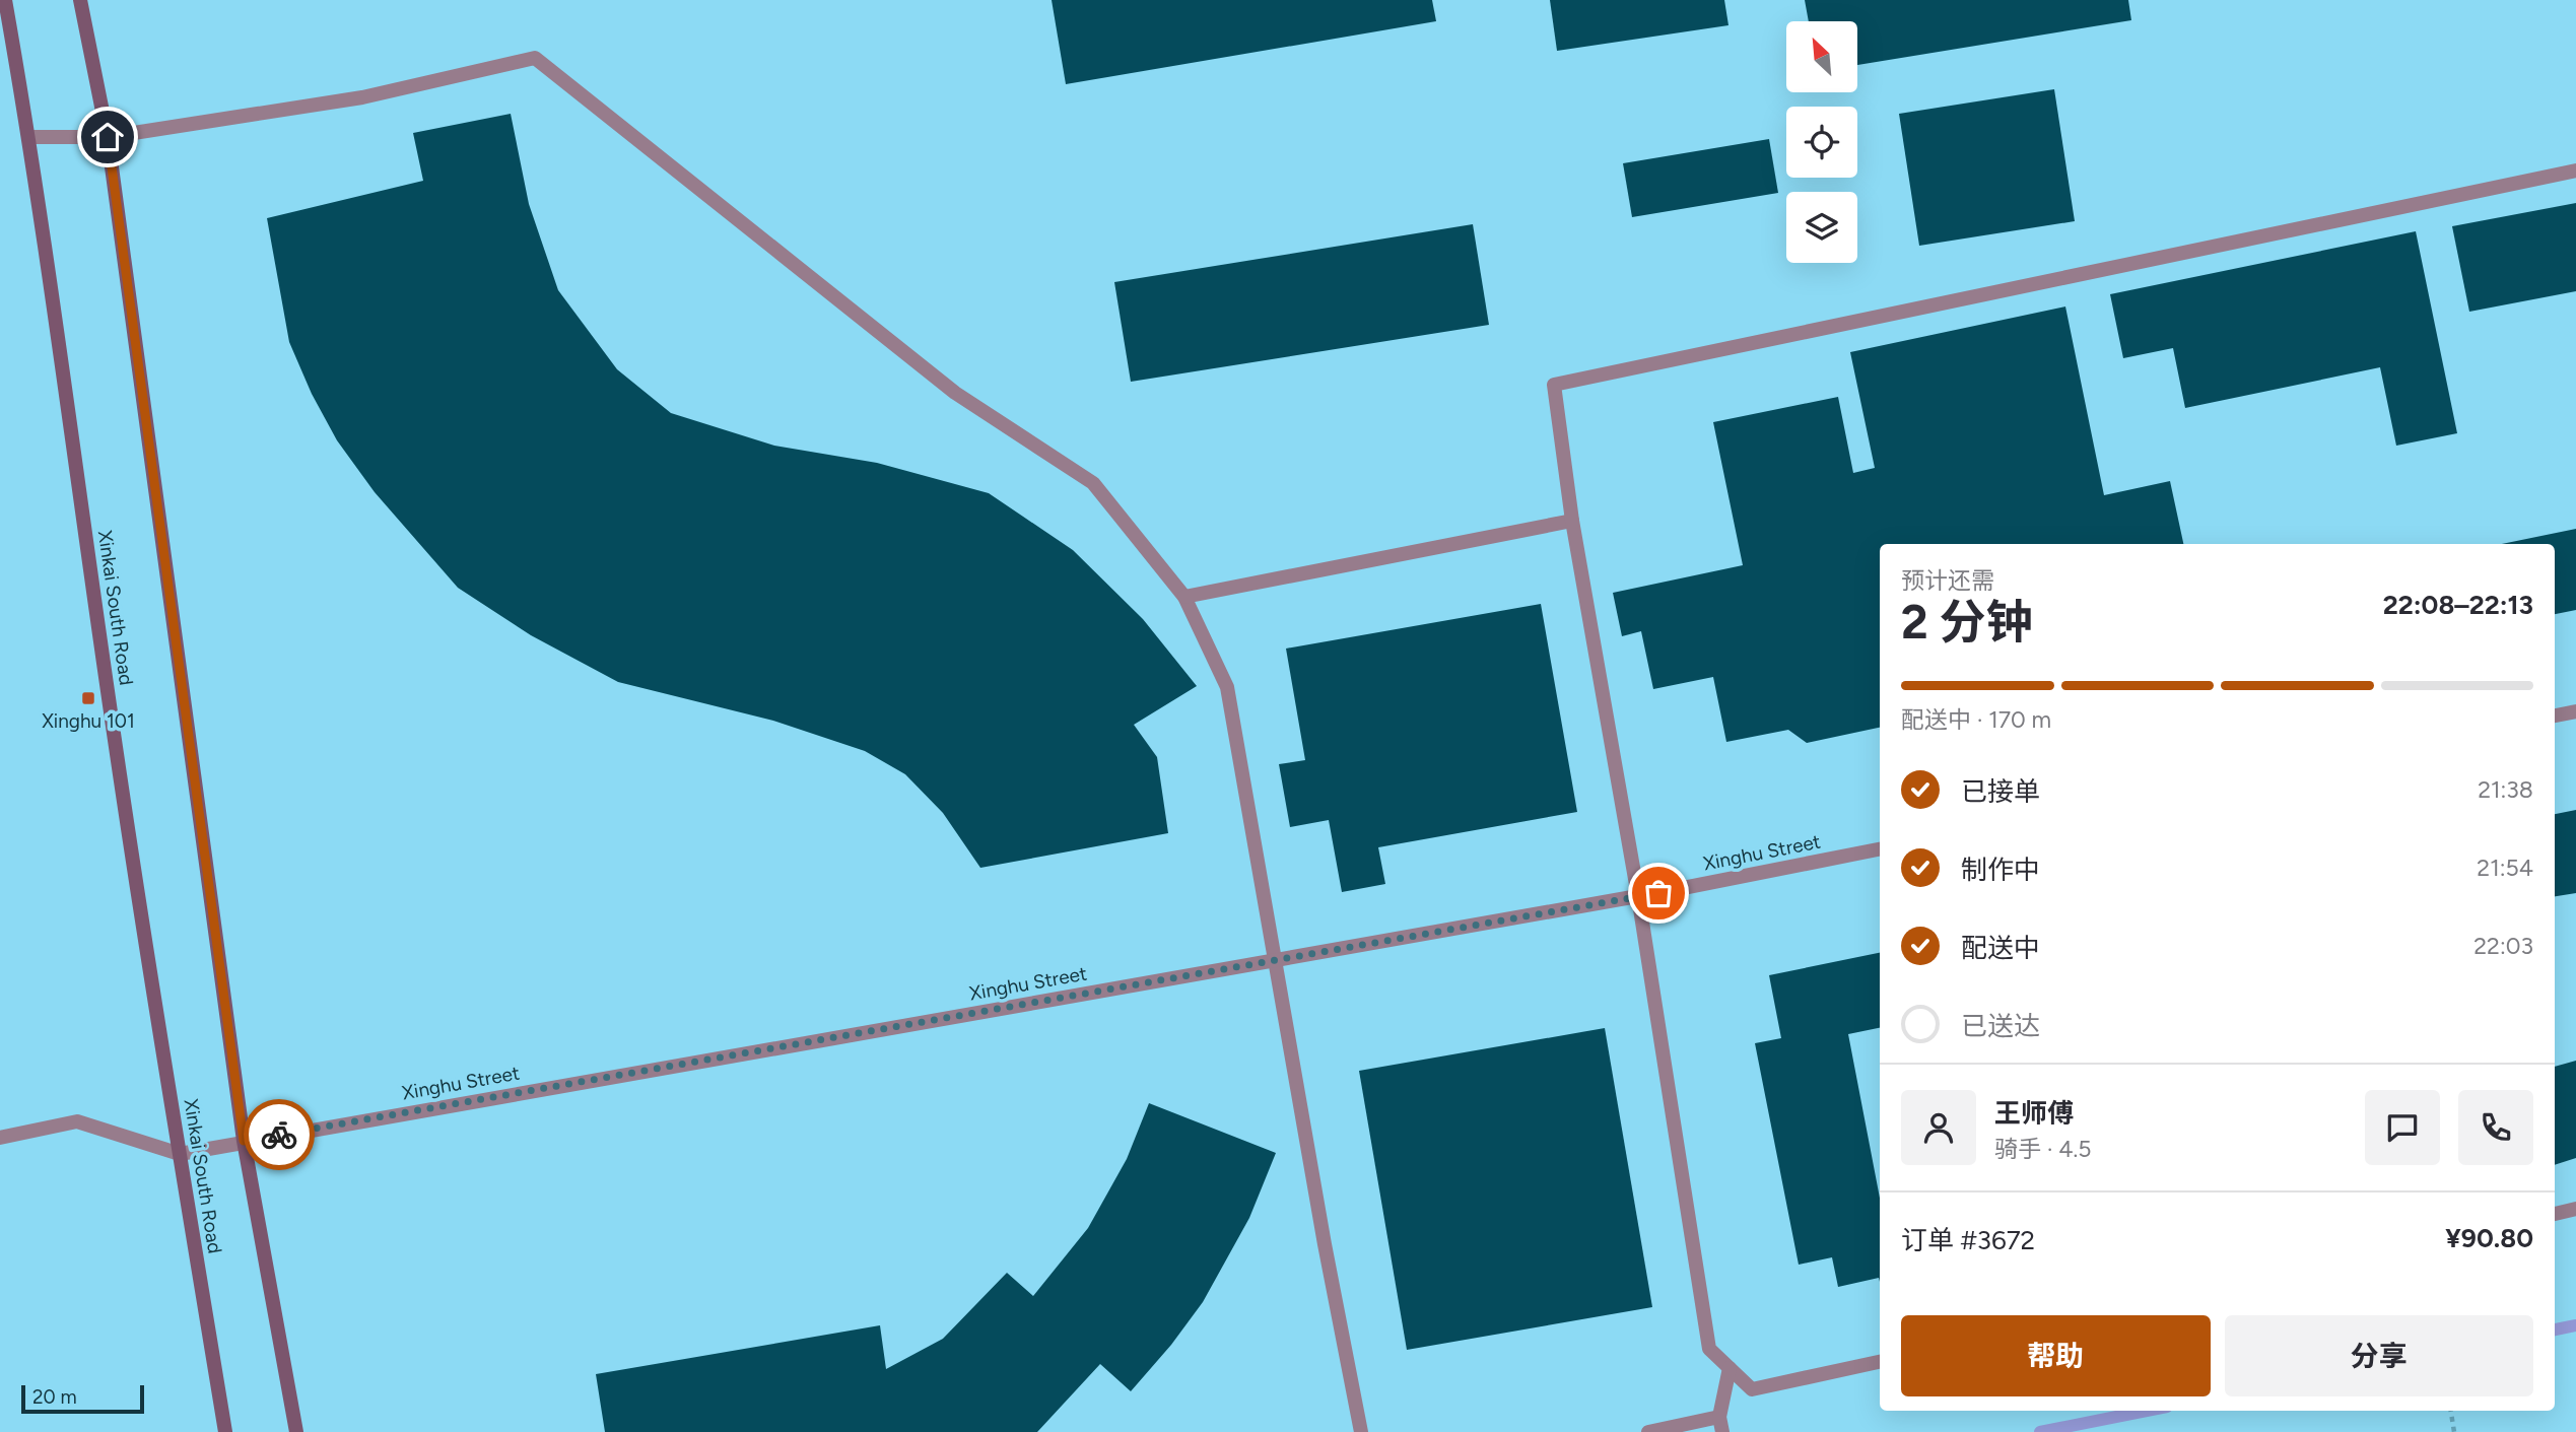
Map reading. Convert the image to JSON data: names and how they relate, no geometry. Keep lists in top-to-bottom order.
{
  "streets": {
    "main road": ["Xinkai South Road"],
    "street": ["Xinghu Street"]
  },
  "crossings": [
    ["Xinkai South Road", "Xinghu Street"]
  ],
  "places": {
    "transit": ["Xinghu 101"]
  },
  "scale_bar": "20 m",
  "north": "top left",
  "page": {
    "heading": ["2 分钟", "预计还需", "22:08–22:13"],
    "panel": [
      "王师傅",
      "骑手 · 4.5",
      "订单 #3672",
      "¥90.80"
    ],
    "bar": "配送中 · 170 m",
    "list": [
      ["已接单", "21:38"],
      ["制作中", "21:54"],
      ["配送中", "22:03"],
      "已送达"
    ],
    "buttons": ["帮助", "分享"],
    "scale": "20 m"
  }
}
